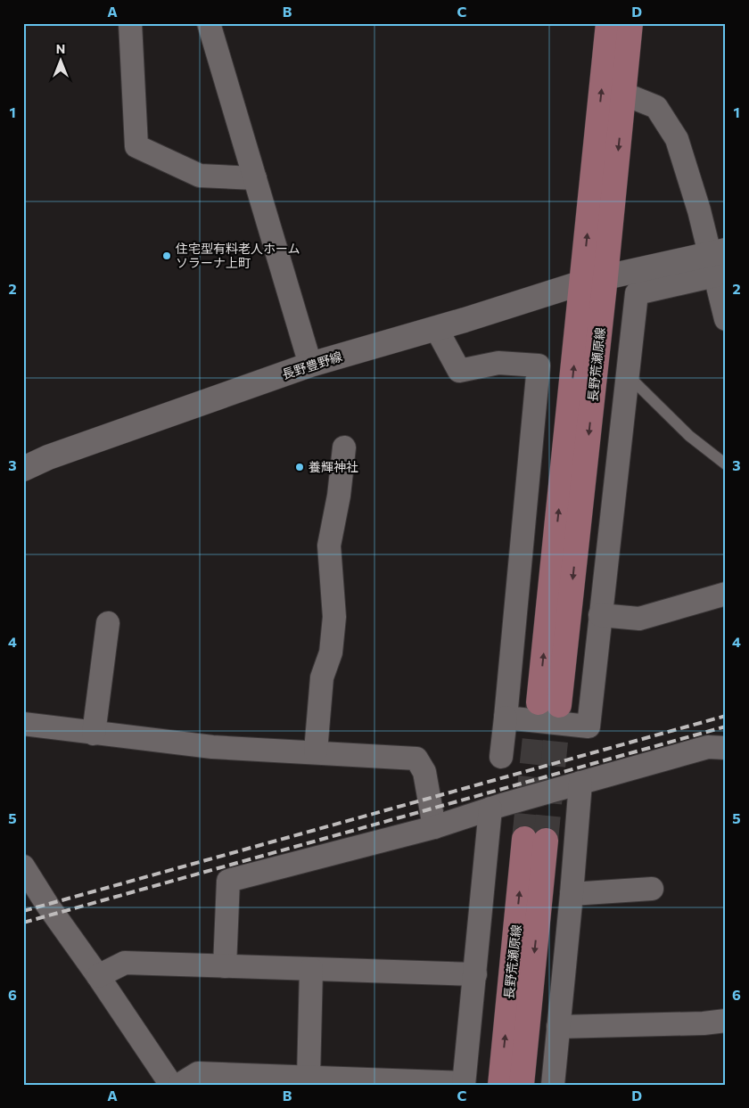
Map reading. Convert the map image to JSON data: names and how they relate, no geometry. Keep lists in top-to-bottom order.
{
  "streets": {
    "main road": ["長野荒瀬原線", "長野豊野線"]
  },
  "crossings": [
    ["長野荒瀬原線", "長野豊野線"]
  ],
  "places": ["住宅型有料老人ホーム ソラーナ上町", "養輝神社"],
  "north": "top",
  "grid": {
    "columns": [
      "A",
      "B",
      "C",
      "D"
    ],
    "rows": [
      "1",
      "2",
      "3",
      "4",
      "5",
      "6"
    ]
  }
}
